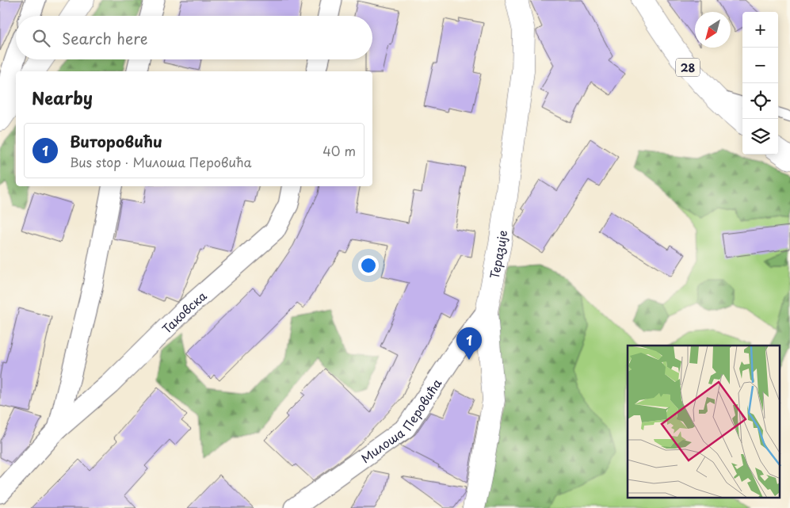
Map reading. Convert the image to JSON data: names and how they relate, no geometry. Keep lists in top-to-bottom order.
{
  "streets": {
    "street": [
      "28",
      "Теразије",
      "Таковска",
      "Милоша Перовића"
    ]
  },
  "crossings": [
    ["Теразије", "Милоша Перовића"]
  ],
  "north": "bottom left",
  "page": {
    "map_buttons": ["+", "−"],
    "search": "Search here",
    "heading": "Nearby",
    "list": [
      {
        "mark": "1",
        "name": "Виторовићи",
        "note": "Bus stop · Милоша Перовића",
        "value": "40 m"
      }
    ],
    "pins": "1"
  }
}
